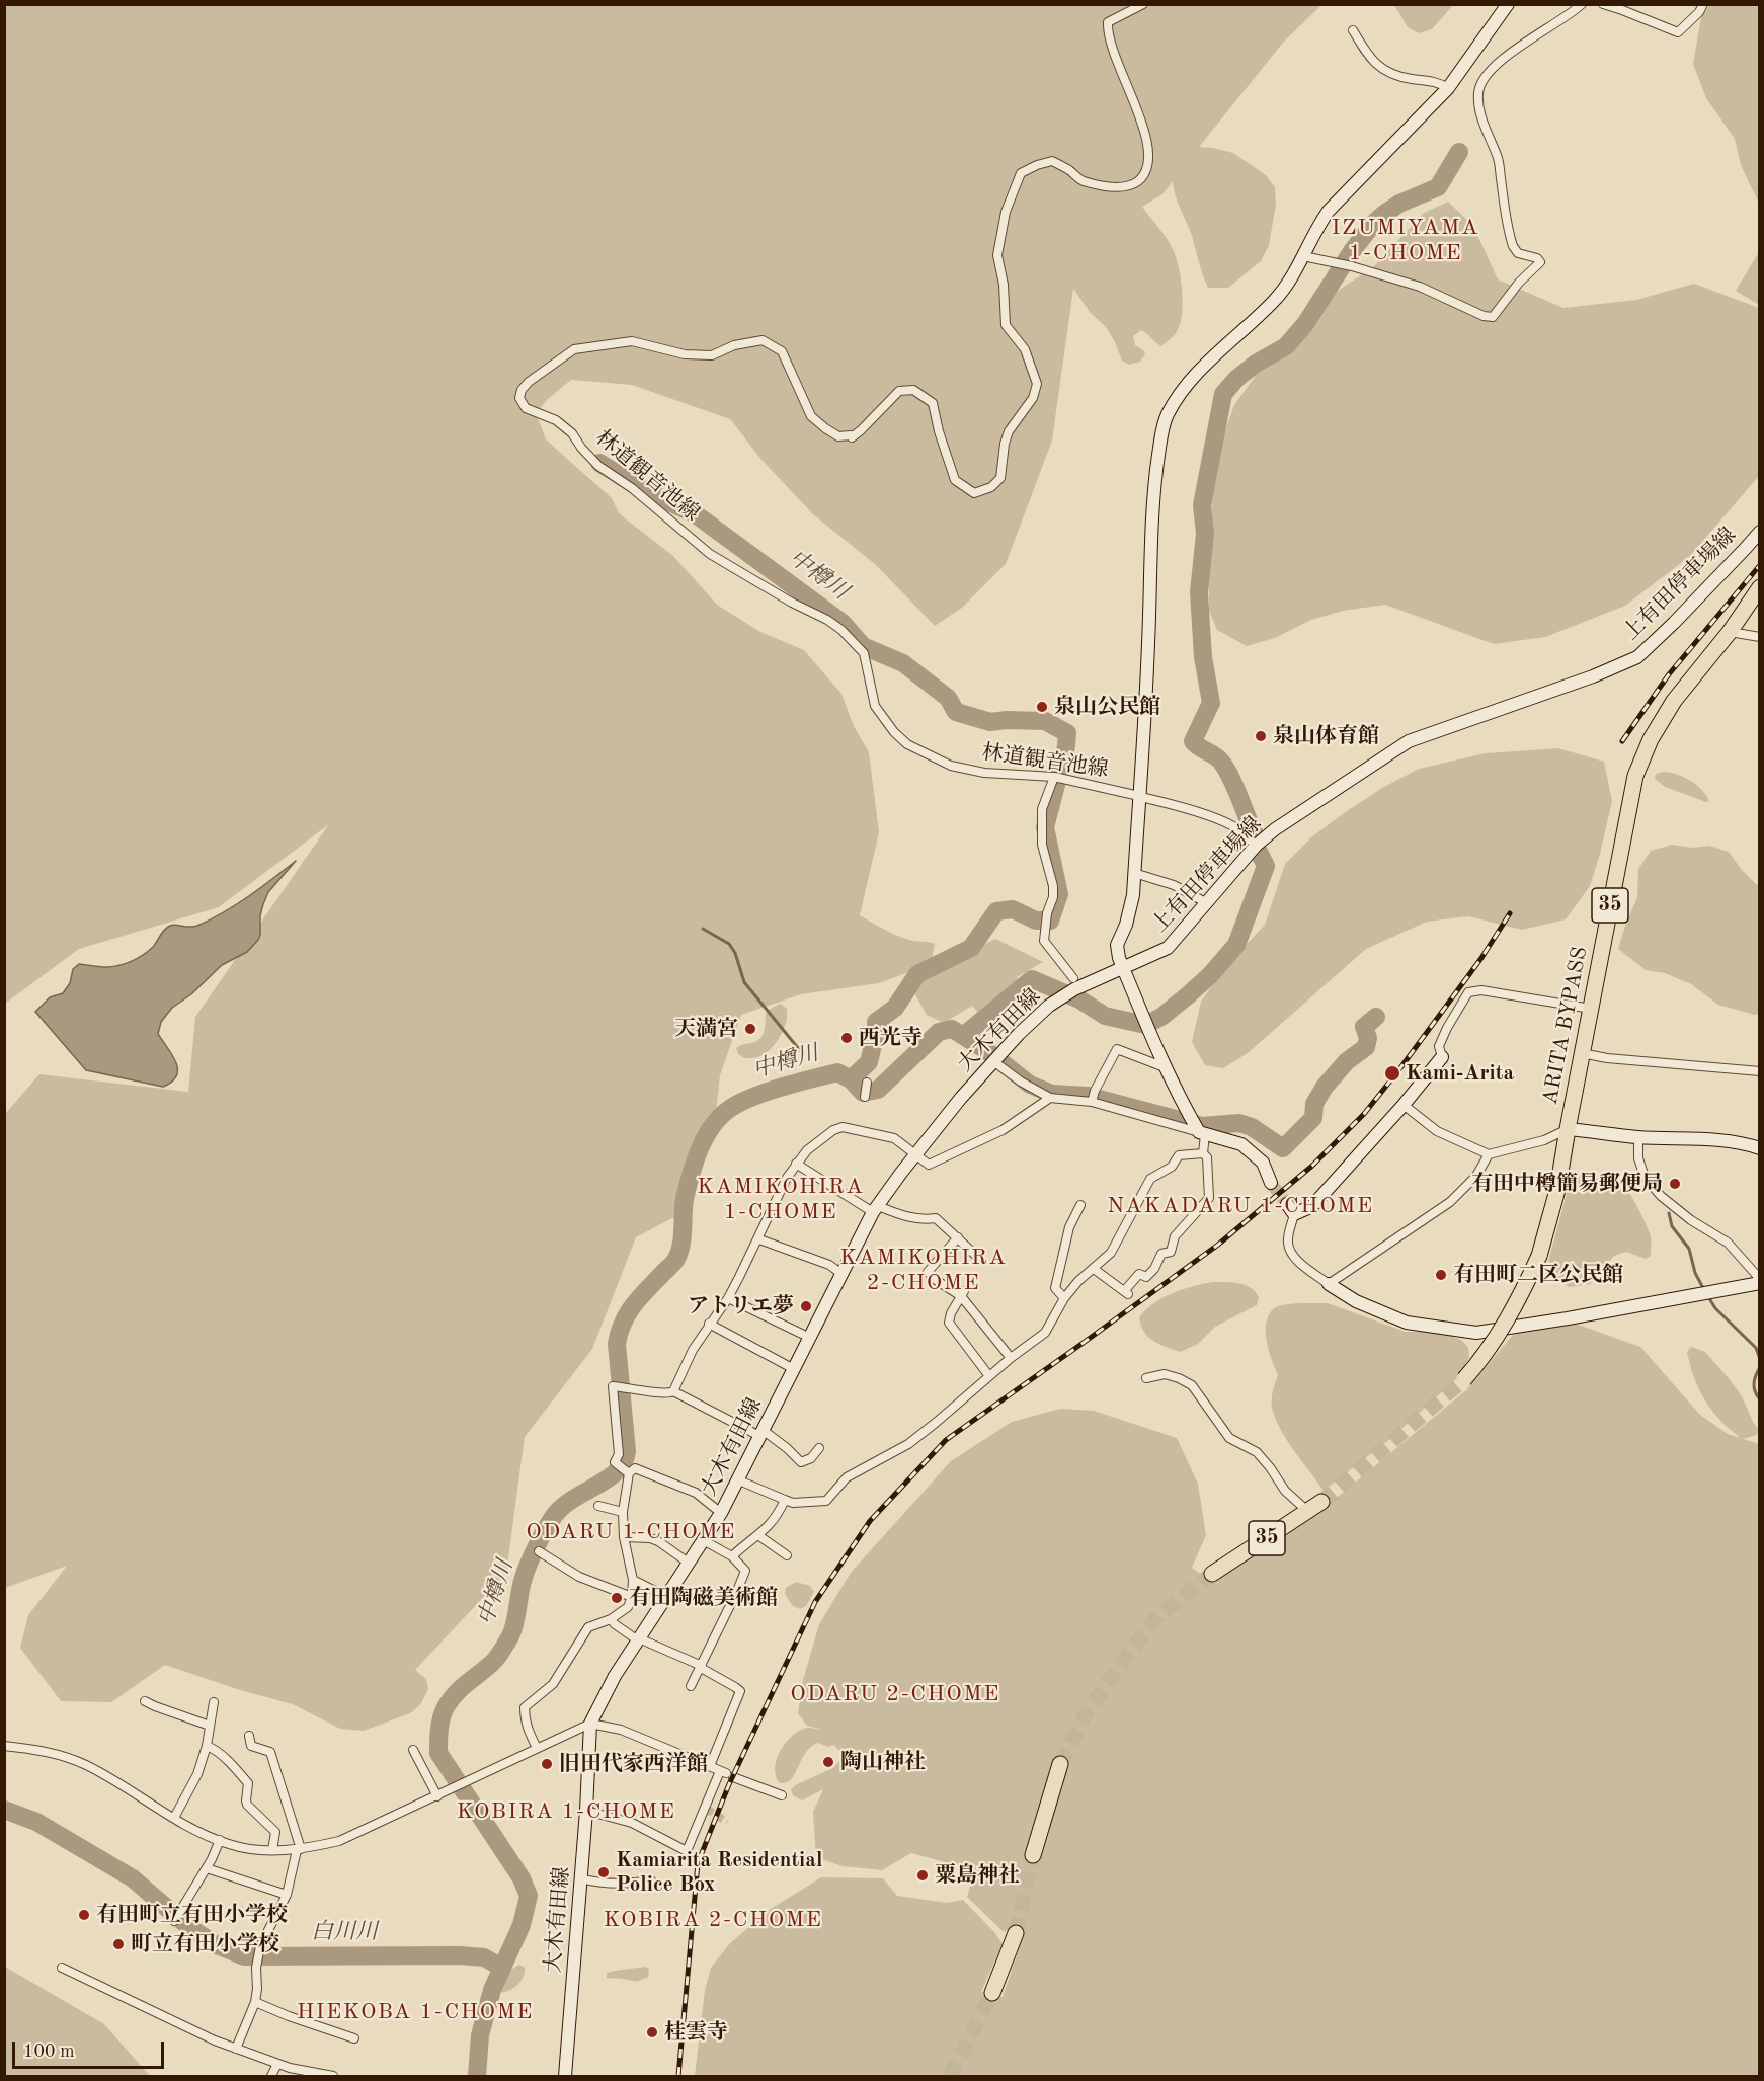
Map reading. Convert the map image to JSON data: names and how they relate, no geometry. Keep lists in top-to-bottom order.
{
  "streets": {
    "highway": ["35", "ARITA BYPASS"],
    "main road": ["上有田停車場線", "大木有田線"],
    "street": ["林道観音池線"]
  },
  "crossings": [
    ["上有田停車場線", "大木有田線"]
  ],
  "districts": [
    "IZUMIYAMA 1-CHOME",
    "KAMIKOHIRA 1-CHOME",
    "NAKADARU 1-CHOME",
    "KAMIKOHIRA 2-CHOME",
    "ODARU 1-CHOME",
    "ODARU 2-CHOME",
    "KOBIRA 1-CHOME",
    "KOBIRA 2-CHOME",
    "HIEKOBA 1-CHOME"
  ],
  "water": ["中樽川", "白川川"],
  "places": [
    "泉山公民館",
    "泉山体育館",
    "天満宮",
    "西光寺",
    "Kami-Arita",
    "有田中樽簡易郵便局",
    "有田町二区公民館",
    "アトリエ夢",
    "有田陶磁美術館",
    "陶山神社",
    "旧田代家西洋館",
    "Kamiarita Residential Police Box",
    "粟島神社",
    "有田町立有田小学校",
    "町立有田小学校",
    "桂雲寺"
  ],
  "scale_bar": "100 m"
}
